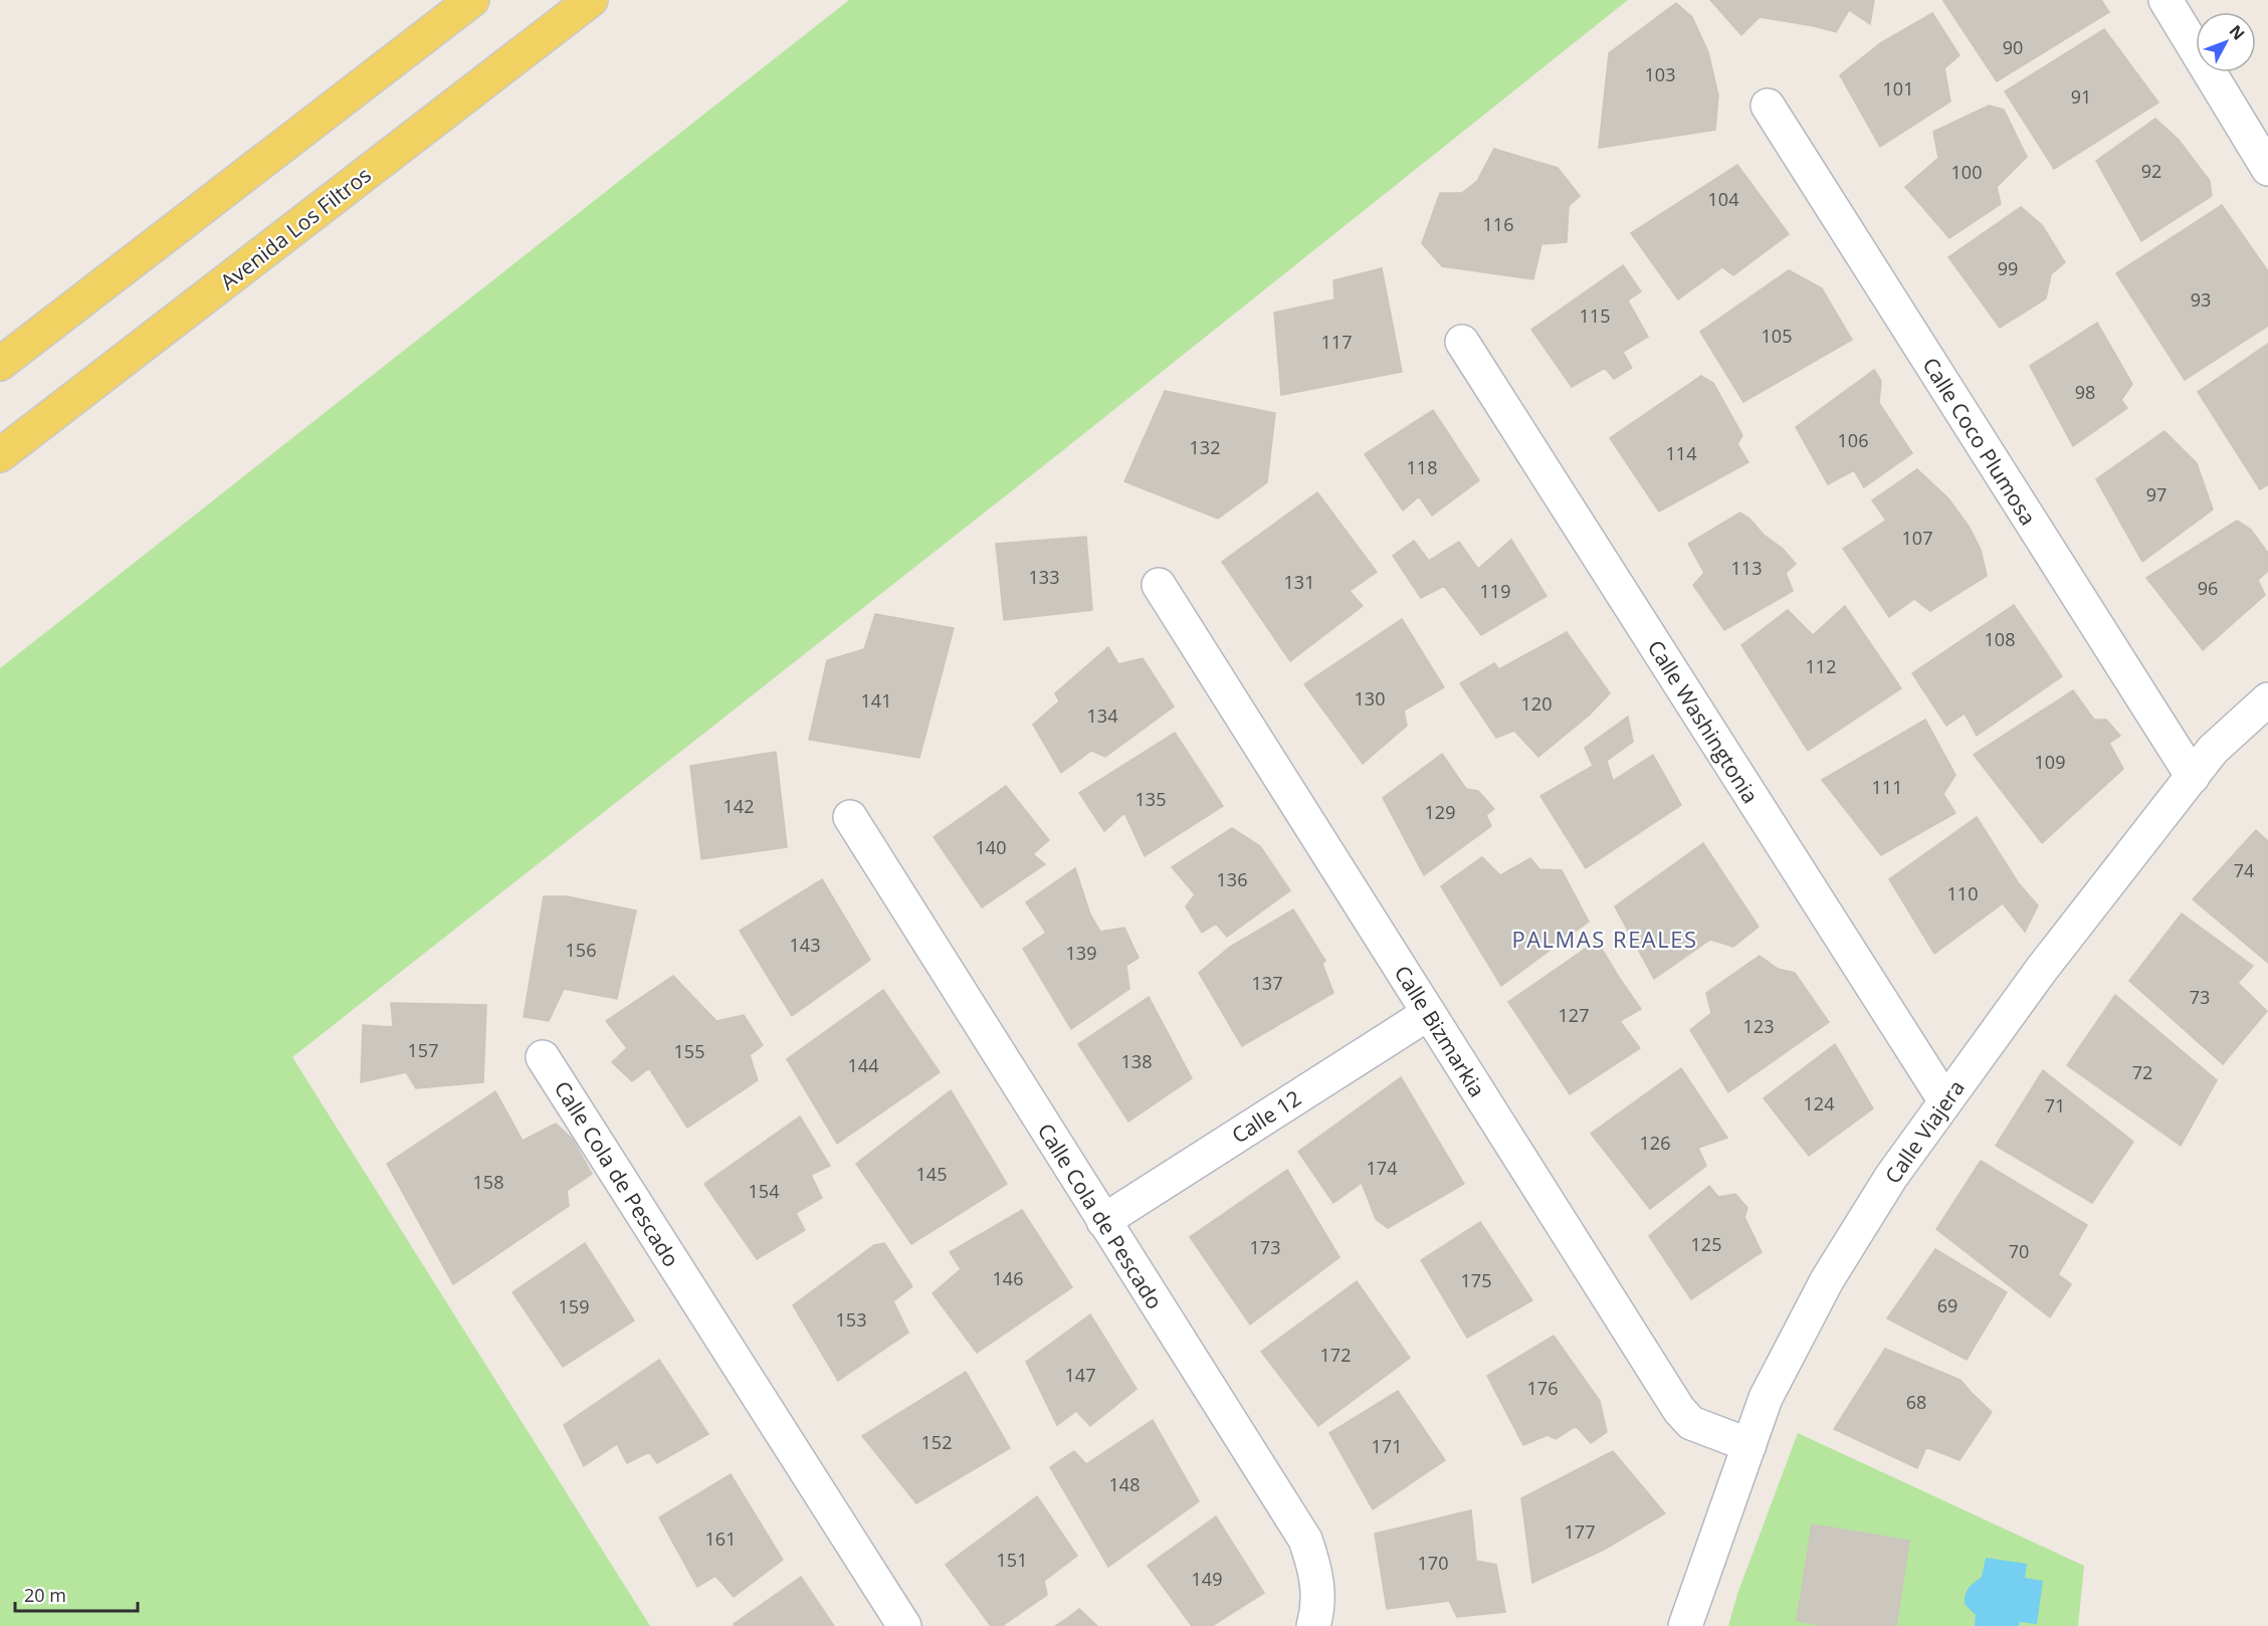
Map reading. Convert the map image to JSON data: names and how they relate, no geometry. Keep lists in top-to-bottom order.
{
  "streets": {
    "main road": ["Avenida Los Filtros"],
    "street": [
      "Calle Coco Plumosa",
      "Calle Washingtonia",
      "Calle Bizmarkia",
      "Calle 12",
      "Calle Viajera",
      "Calle Cola de Pescado"
    ]
  },
  "crossings": [
    ["Calle Coco Plumosa", "Calle Viajera"],
    ["Calle Washingtonia", "Calle Viajera"],
    ["Calle Bizmarkia", "Calle 12"],
    ["Calle Bizmarkia", "Calle Viajera"],
    ["Calle 12", "Calle Cola de Pescado"]
  ],
  "districts": ["PALMAS REALES"],
  "house_numbers": [
    "90",
    "103",
    "101",
    "91",
    "92",
    "100",
    "104",
    "116",
    "99",
    "93",
    "115",
    "105",
    "117",
    "98",
    "106",
    "132",
    "114",
    "118",
    "97",
    "107",
    "113",
    "133",
    "131",
    "96",
    "119",
    "108",
    "112",
    "130",
    "141",
    "120",
    "134",
    "109",
    "111",
    "135",
    "142",
    "129",
    "140",
    "74",
    "136",
    "110",
    "143",
    "156",
    "139",
    "137",
    "73",
    "127",
    "123",
    "157",
    "155",
    "138",
    "144",
    "72",
    "124",
    "71",
    "126",
    "174",
    "145",
    "158",
    "154",
    "125",
    "173",
    "70",
    "146",
    "175",
    "69",
    "159",
    "153",
    "172",
    "147",
    "176",
    "68",
    "152",
    "171",
    "148",
    "177",
    "161",
    "151",
    "170",
    "149"
  ],
  "scale_bar": "20 m",
  "north": "top right"
}
